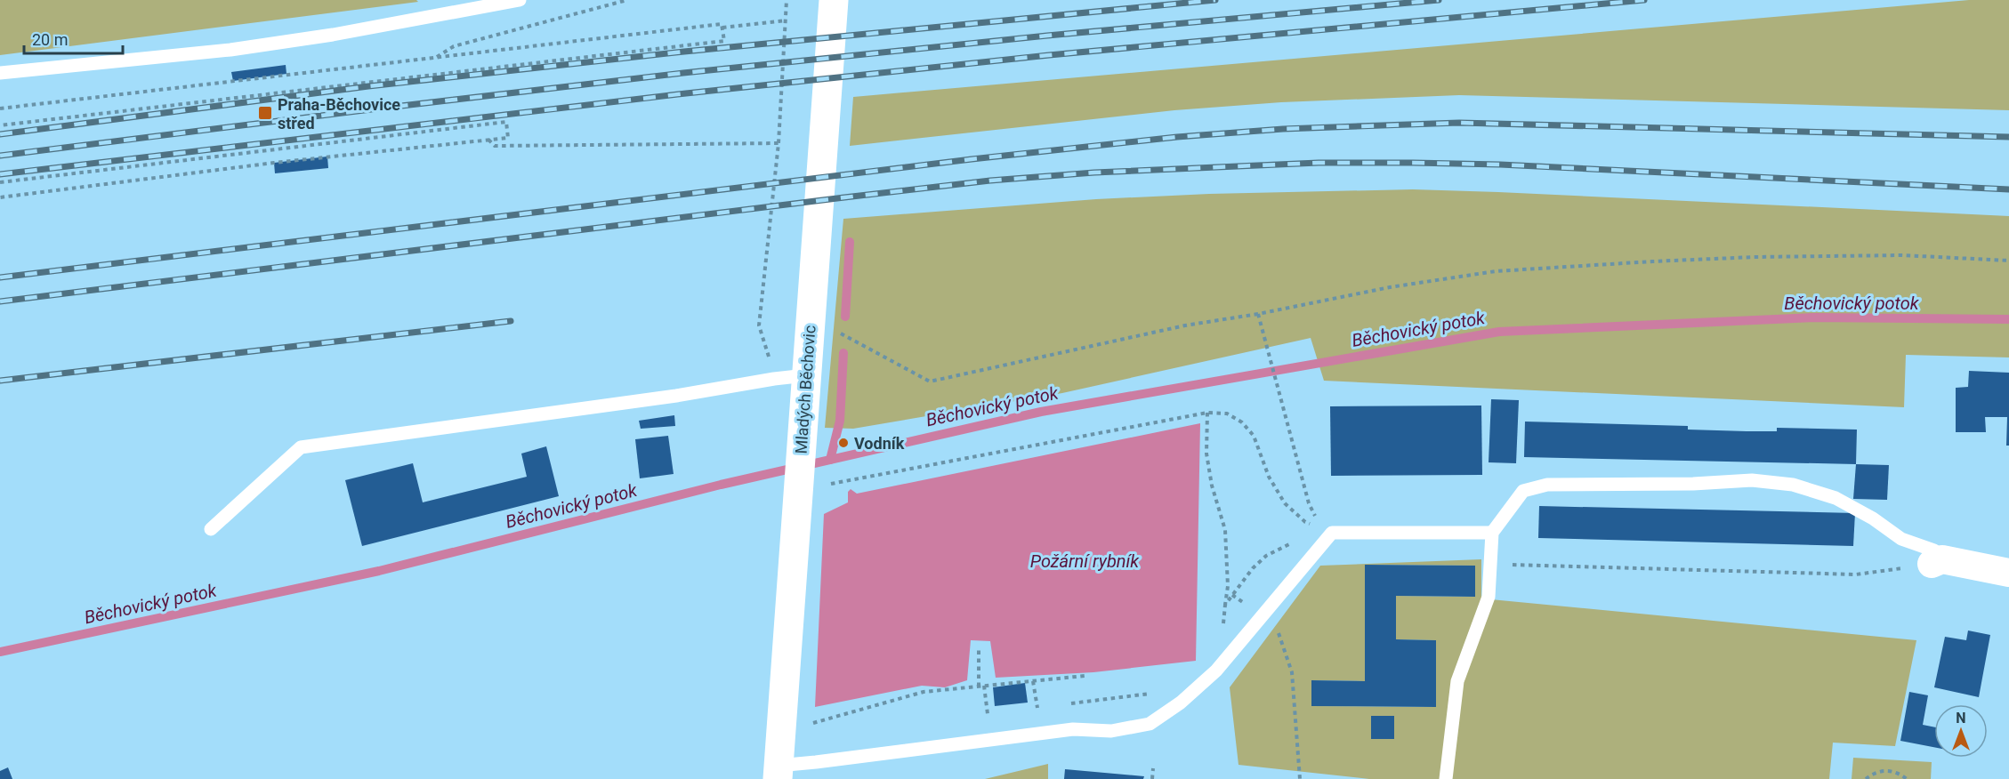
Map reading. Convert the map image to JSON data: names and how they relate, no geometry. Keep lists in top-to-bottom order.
{
  "streets": {
    "street": ["Mladých Běchovic"]
  },
  "water": ["Běchovický potok", "Požární rybník"],
  "places": {
    "transit": ["Praha-Běchovice střed"],
    "other": ["Vodník"]
  },
  "scale_bar": "20 m",
  "north": "top"
}
